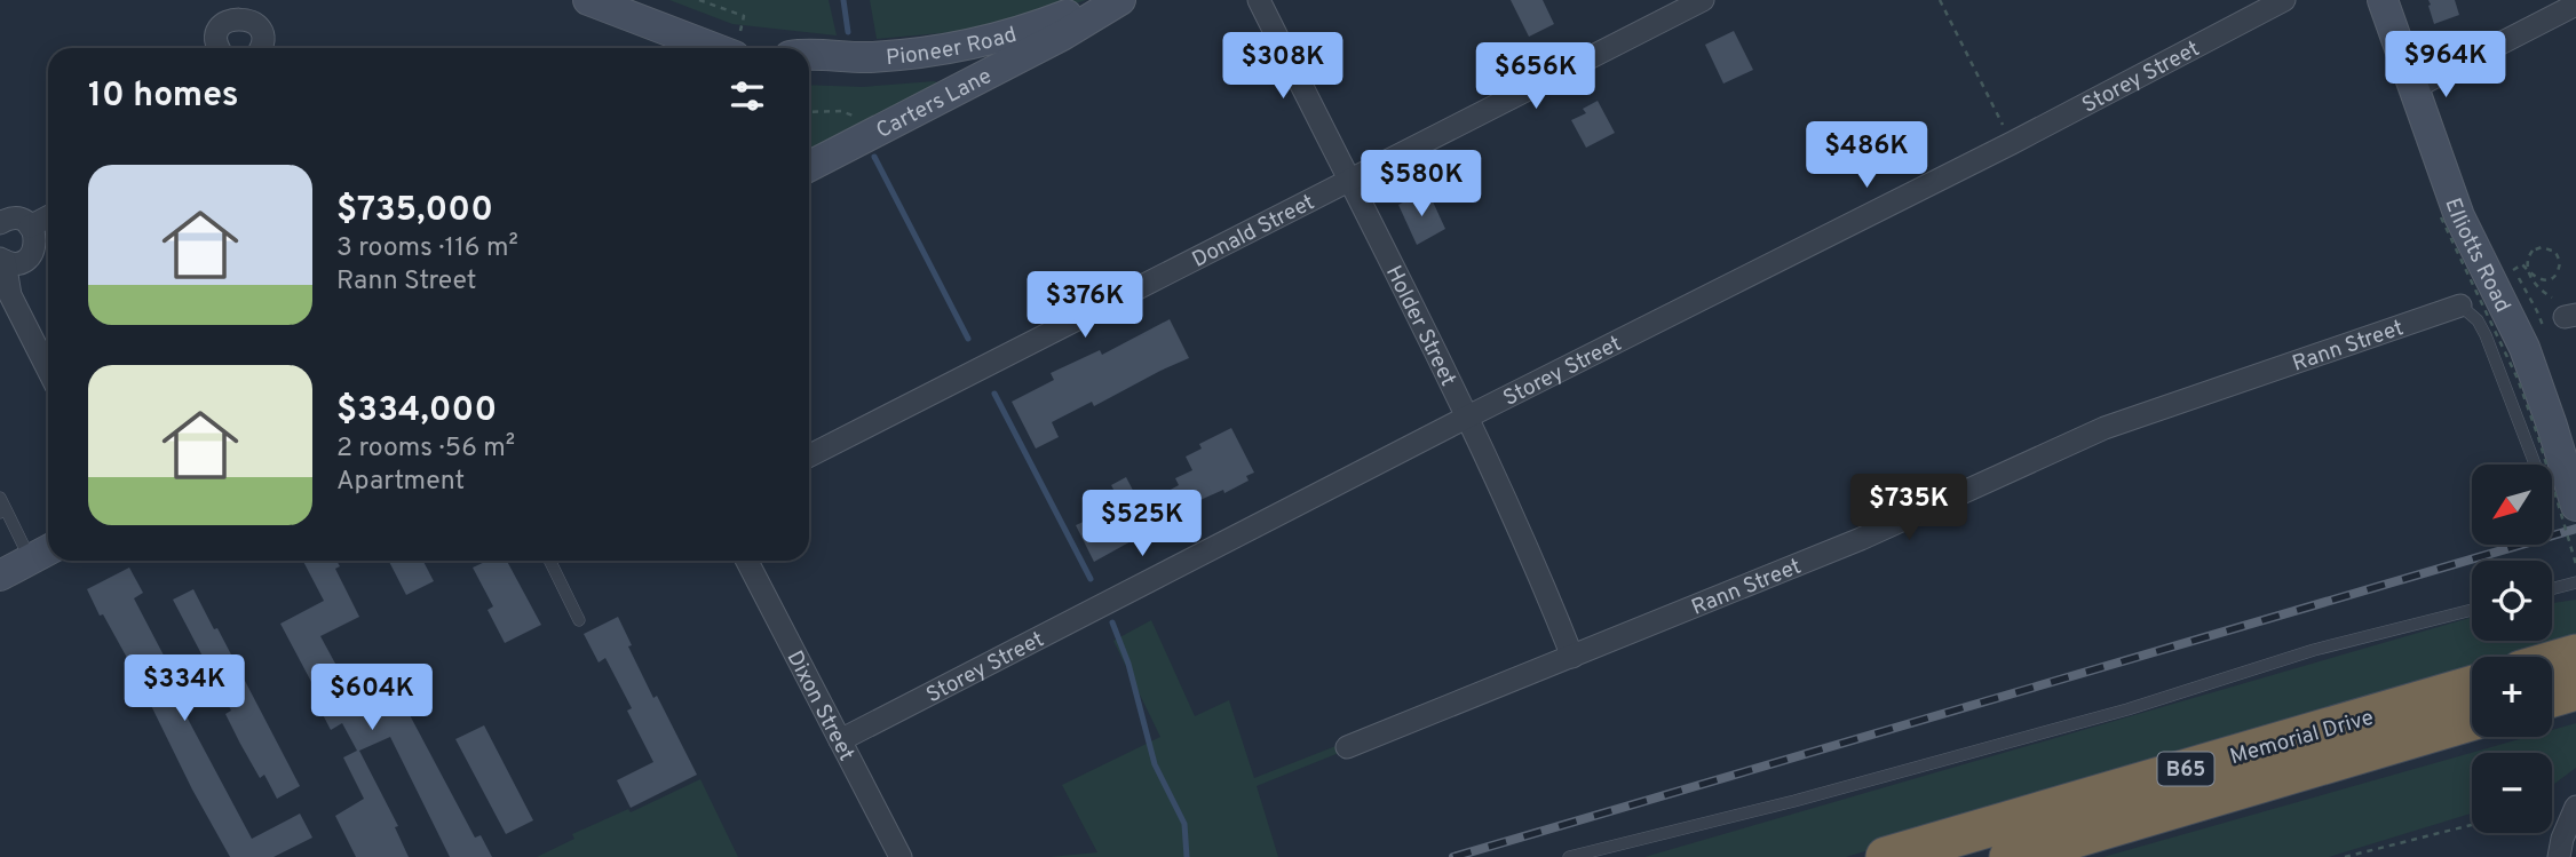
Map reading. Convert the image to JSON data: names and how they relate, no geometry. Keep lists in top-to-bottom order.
{
  "streets": {
    "highway": ["Memorial Drive", "B65"],
    "main road": ["Pioneer Road", "Carters Lane", "Elliotts Road"],
    "street": [
      "Storey Street",
      "Donald Street",
      "Holder Street",
      "Rann Street",
      "Dixon Street"
    ]
  },
  "crossings": [
    ["Pioneer Road", "Carters Lane"],
    ["Storey Street", "Holder Street"],
    ["Storey Street", "Dixon Street"],
    ["Donald Street", "Holder Street"],
    ["Holder Street", "Rann Street"]
  ],
  "north": "bottom left",
  "page": {
    "price": [
      "$964K",
      "$308K",
      "$656K",
      "$486K",
      "$580K",
      "$376K",
      "$735K",
      "$525K",
      "$334K",
      "$604K"
    ],
    "heading": "10 homes",
    "list": [
      {
        "name": "$735,000",
        "note": "3 rooms · 116 m² · Rann Street"
      },
      {
        "name": "$334,000",
        "note": "2 rooms · 56 m² · Apartment"
      }
    ],
    "map_buttons": ["+", "−"]
  }
}
